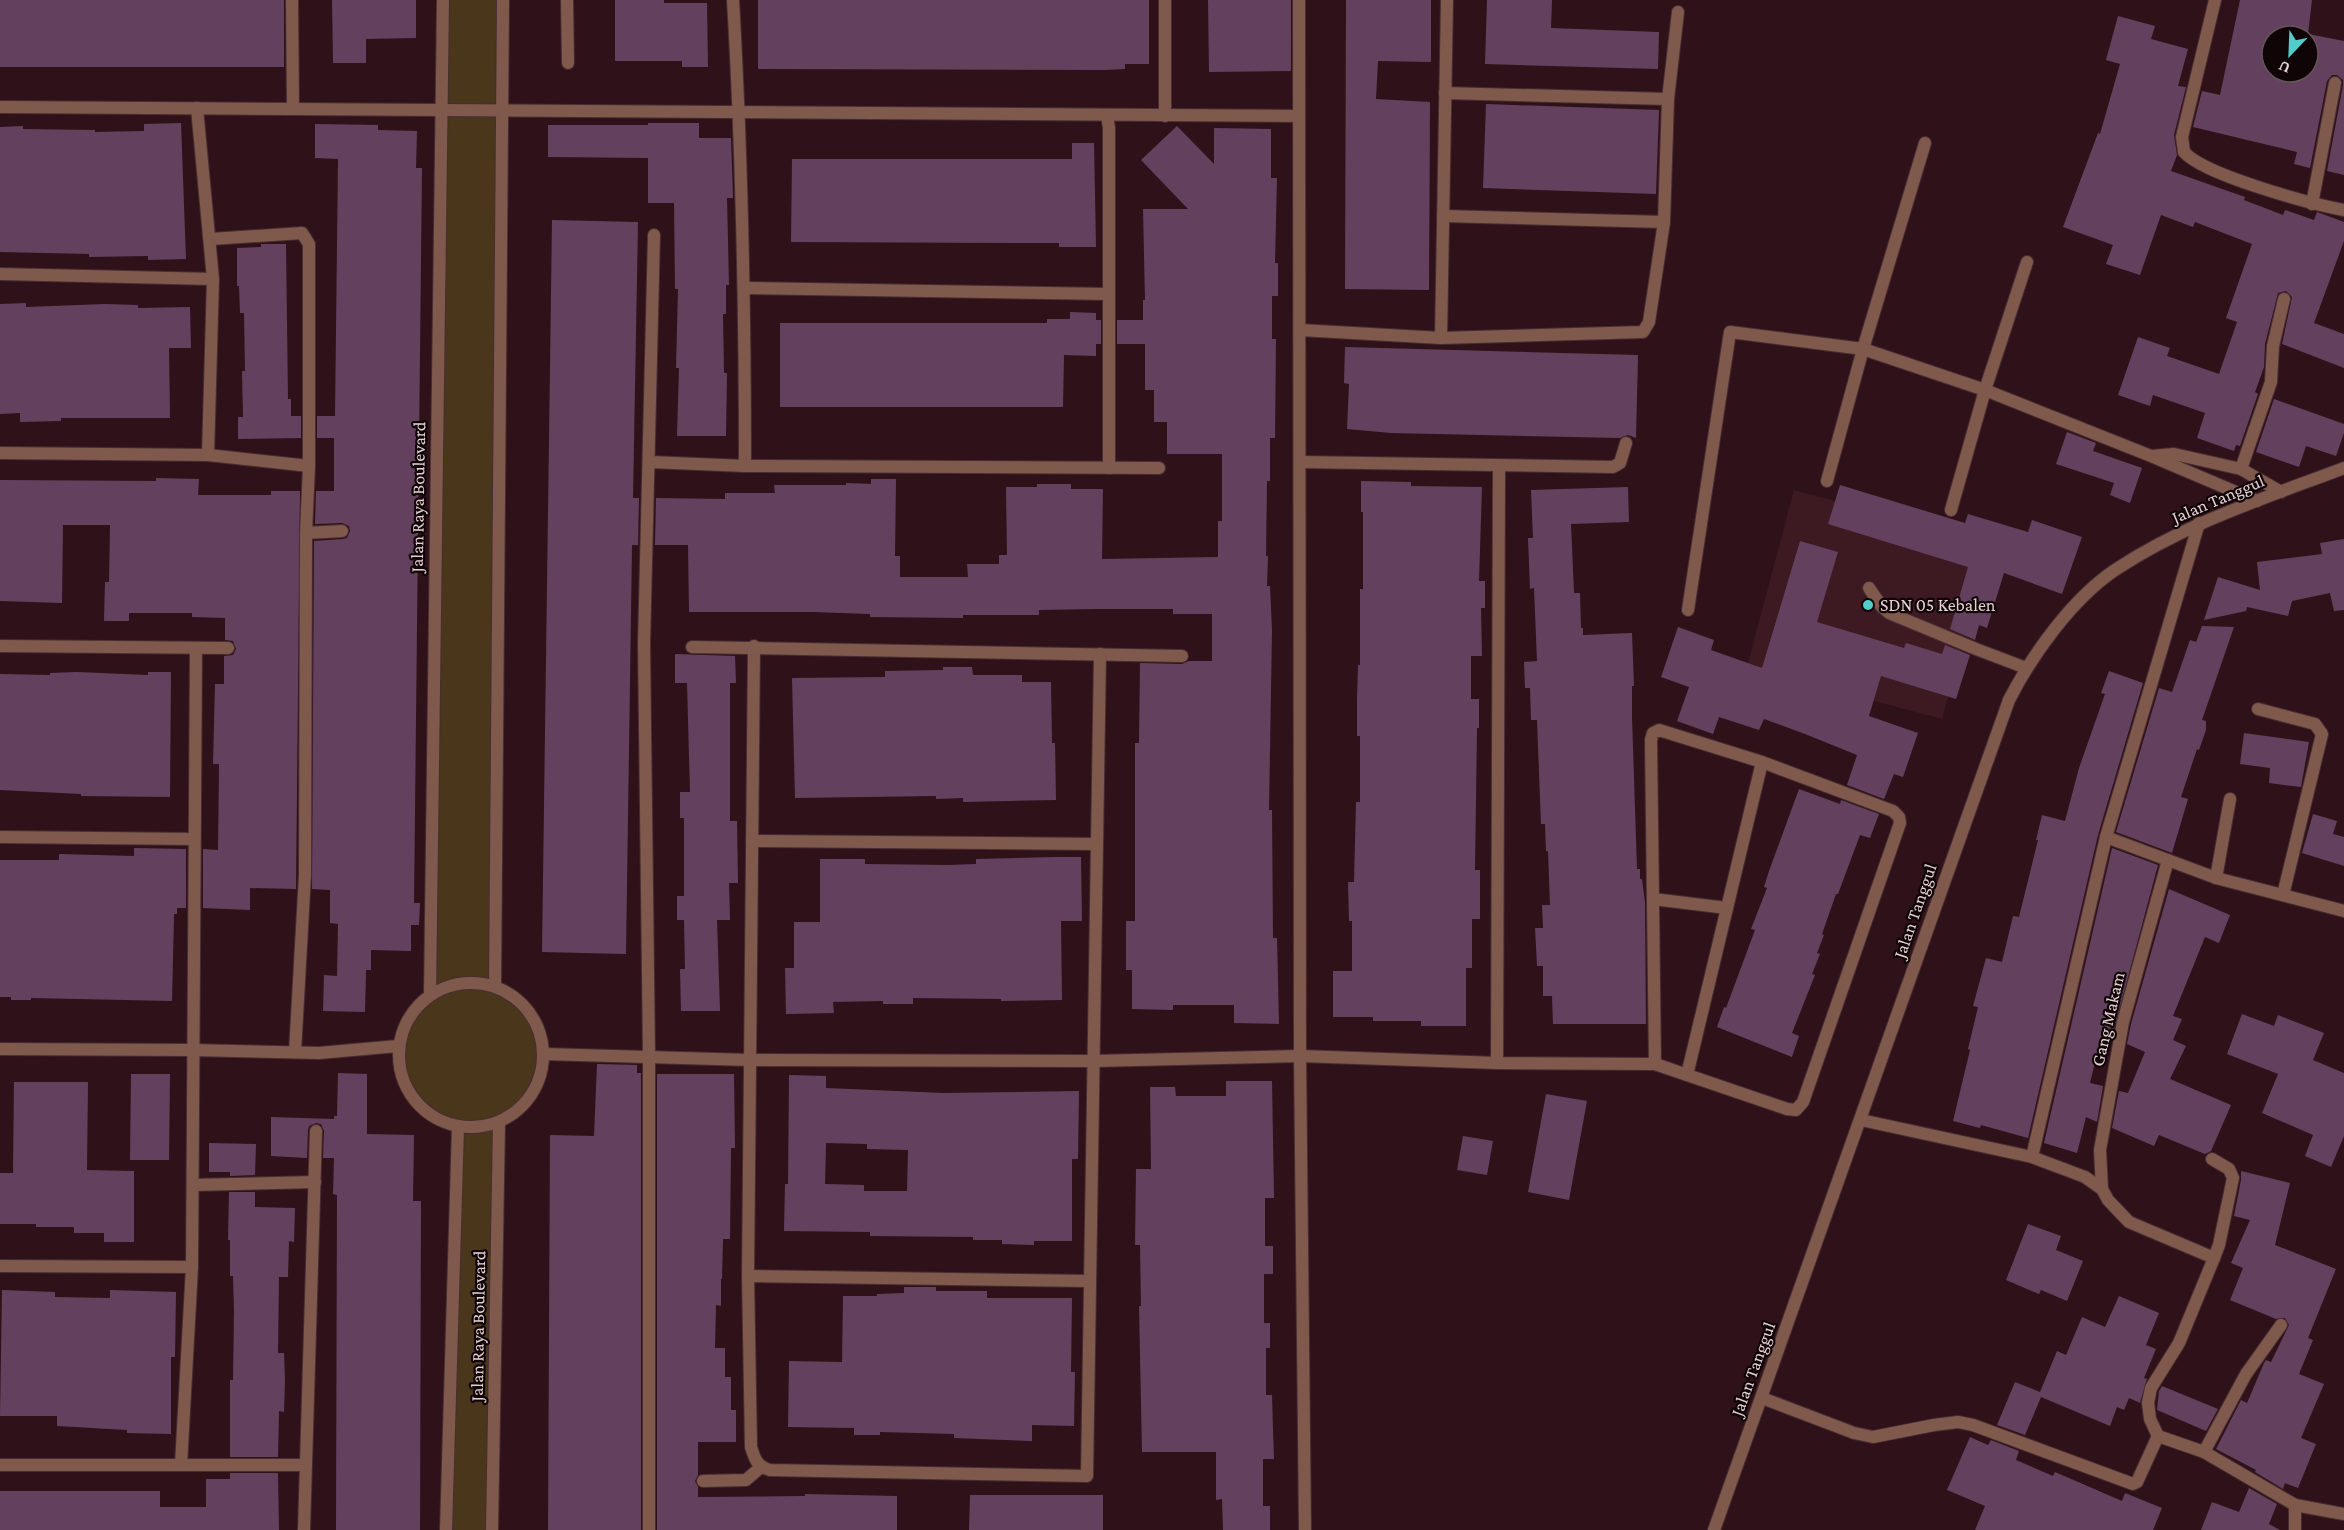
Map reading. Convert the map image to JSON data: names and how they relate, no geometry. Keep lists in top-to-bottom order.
{
  "streets": {
    "street": ["Jalan Raya Boulevard", "Jalan Tanggul", "Gang Makam"]
  },
  "places": ["SDN 05 Kebalen"],
  "north": "bottom left"
}
